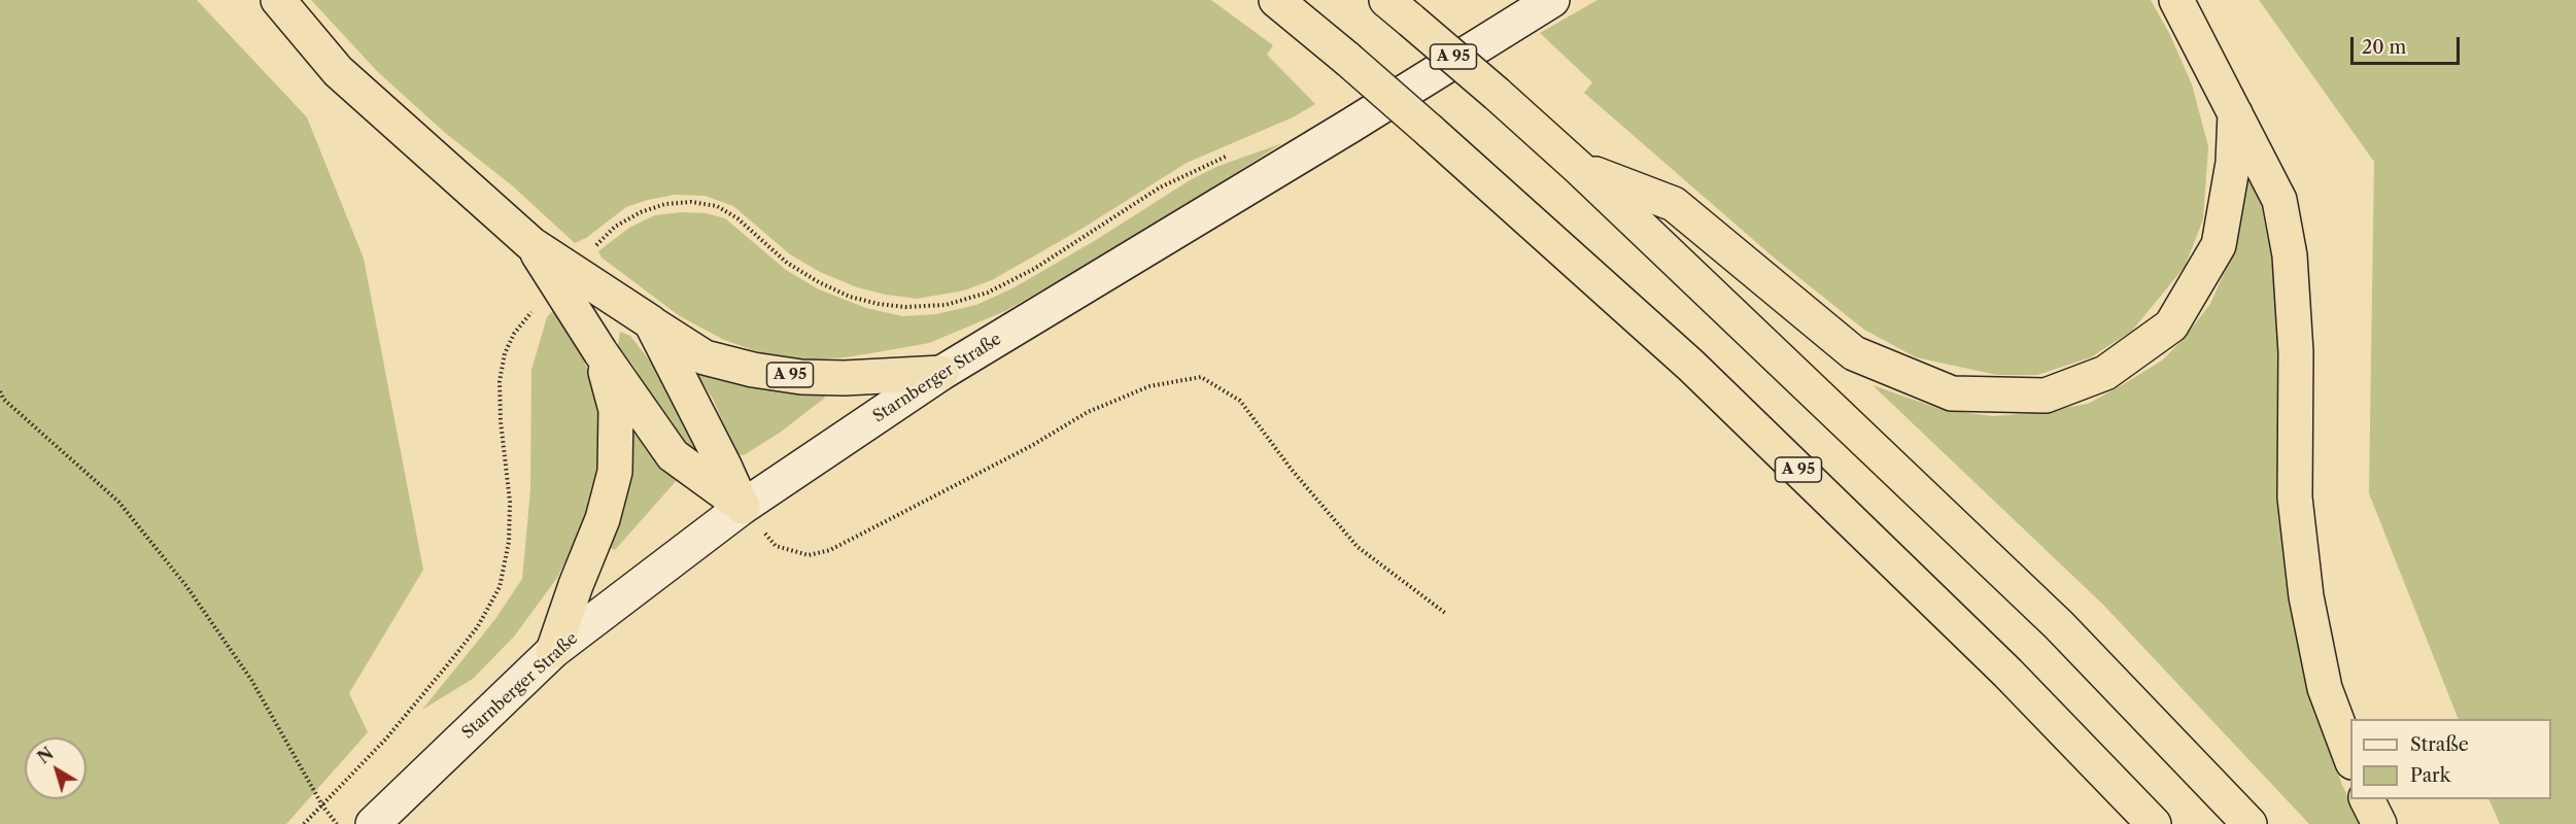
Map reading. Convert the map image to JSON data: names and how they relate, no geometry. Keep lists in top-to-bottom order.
{
  "streets": {
    "highway": ["A 95"],
    "main road": ["Starnberger Straße"]
  },
  "crossings": [
    ["A 95", "Starnberger Straße"]
  ],
  "legend": ["Straße", "Park"],
  "scale_bar": "20 m",
  "north": "top left"
}
